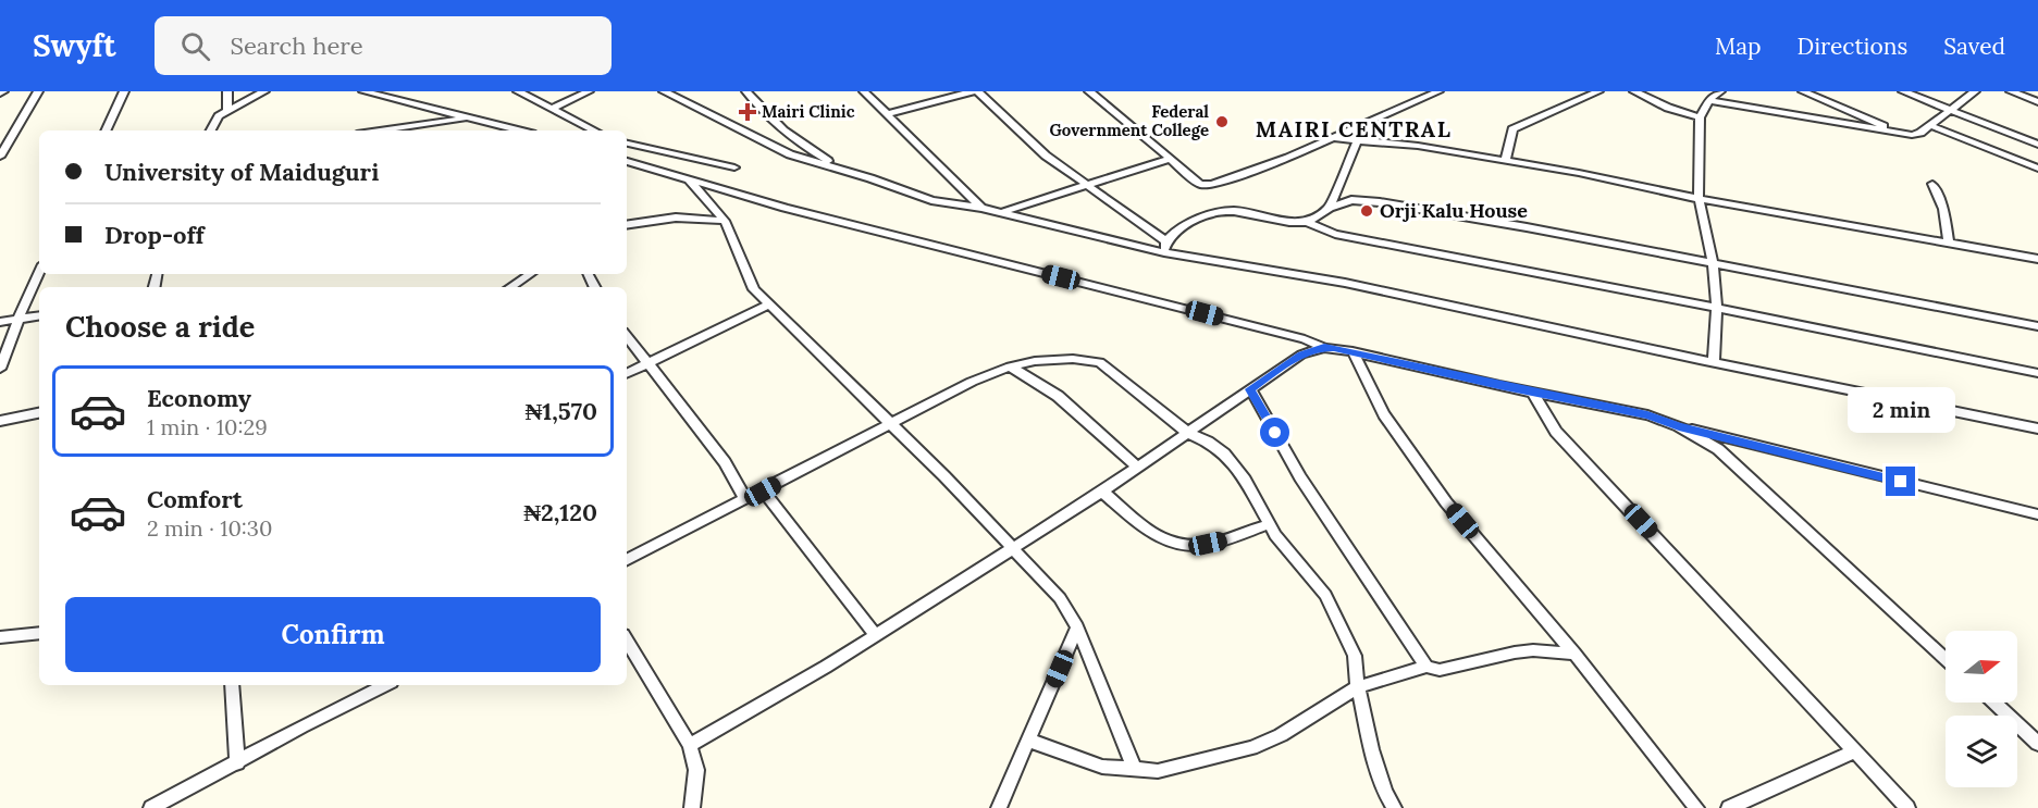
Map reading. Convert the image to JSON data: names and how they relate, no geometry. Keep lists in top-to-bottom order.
{
  "districts": ["MAIRI CENTRAL"],
  "places": {
    "health": ["Mairi Clinic"],
    "other": ["Federal Government College", "Orji Kalu House"]
  },
  "north": "right",
  "page": {
    "header": "Swyft",
    "search": "Search here",
    "nav": ["Map", "Directions", "Saved"],
    "banner": ["University of Maiduguri", "Drop-off"],
    "heading": "Choose a ride",
    "list": [
      {
        "name": "Economy",
        "note": "1 min · 10:29",
        "value": "₦1,570"
      },
      {
        "name": "Comfort",
        "note": "2 min · 10:30",
        "value": "₦2,120"
      }
    ],
    "bubble": "2 min",
    "buttons": "Confirm"
  }
}
